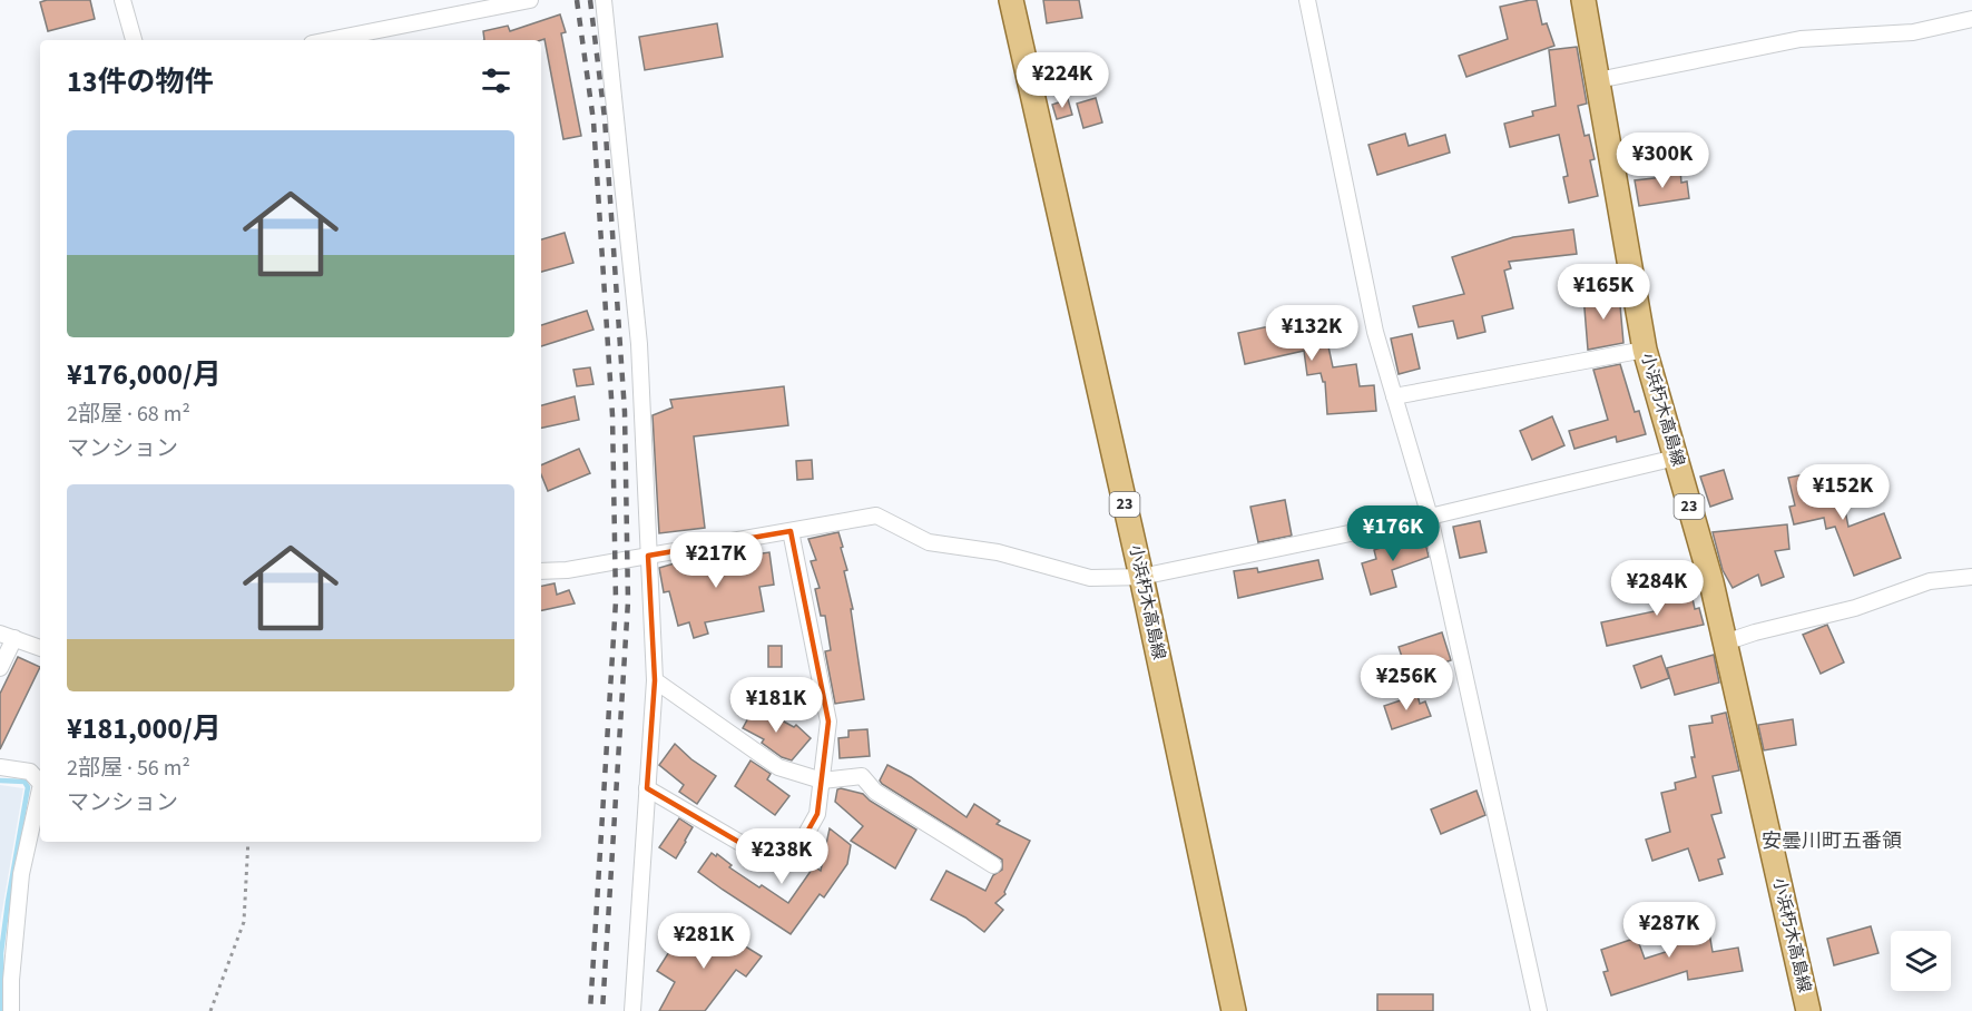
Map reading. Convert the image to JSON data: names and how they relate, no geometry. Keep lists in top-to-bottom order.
{
  "streets": {
    "main road": ["小浜朽木高島線", "23"]
  },
  "districts": ["安曇川町五番領"],
  "page": {
    "heading": "13件の物件",
    "price": [
      "¥224K",
      "¥300K",
      "¥165K",
      "¥132K",
      "¥152K",
      "¥176K",
      "¥217K",
      "¥284K",
      "¥256K",
      "¥181K",
      "¥238K",
      "¥287K",
      "¥281K"
    ],
    "list": [
      {
        "name": "¥176,000/月",
        "note": "2部屋 · 68 m² · マンション"
      },
      {
        "name": "¥181,000/月",
        "note": "2部屋 · 56 m² · マンション"
      }
    ]
  }
}
